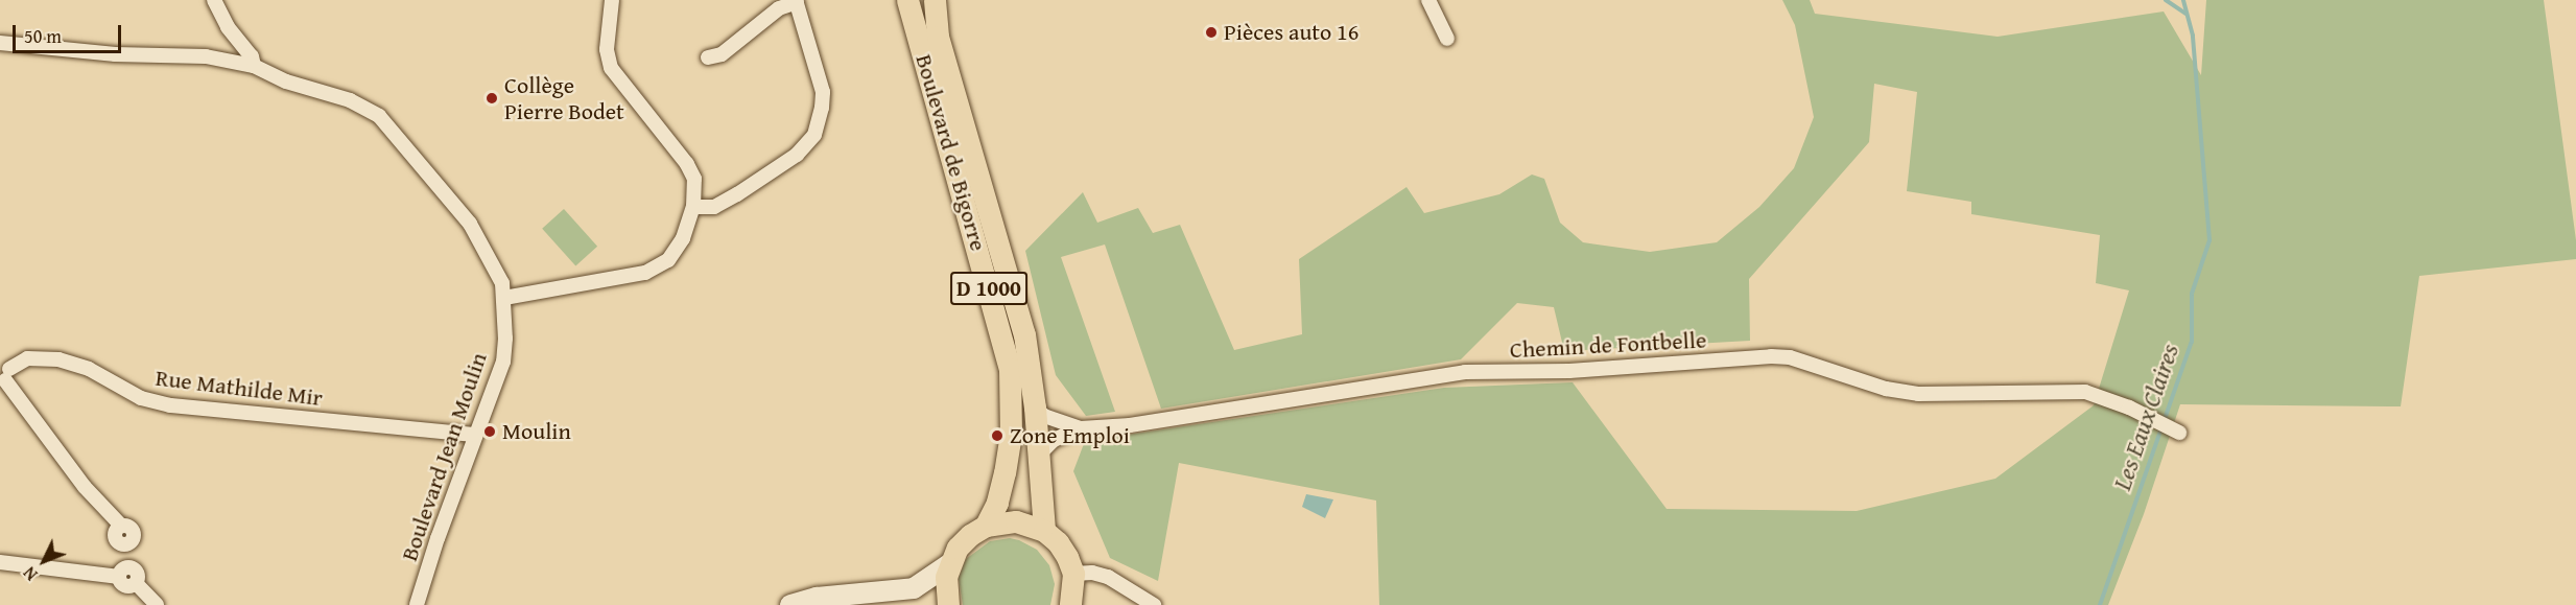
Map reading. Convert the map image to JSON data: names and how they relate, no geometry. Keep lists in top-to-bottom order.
{
  "streets": {
    "main road": ["Boulevard de Bigorre", "D 1000"],
    "street": ["Chemin de Fontbelle", "Rue Mathilde Mir", "Boulevard Jean Moulin"]
  },
  "crossings": [
    ["Boulevard de Bigorre", "D 1000"],
    ["D 1000", "Chemin de Fontbelle"],
    ["Rue Mathilde Mir", "Boulevard Jean Moulin"]
  ],
  "water": ["Les Eaux Claires"],
  "places": [
    "Pièces auto 16",
    "Collège Pierre Bodet",
    "Moulin",
    "Zone Emploi"
  ],
  "scale_bar": "50 m",
  "north": "bottom left"
}
